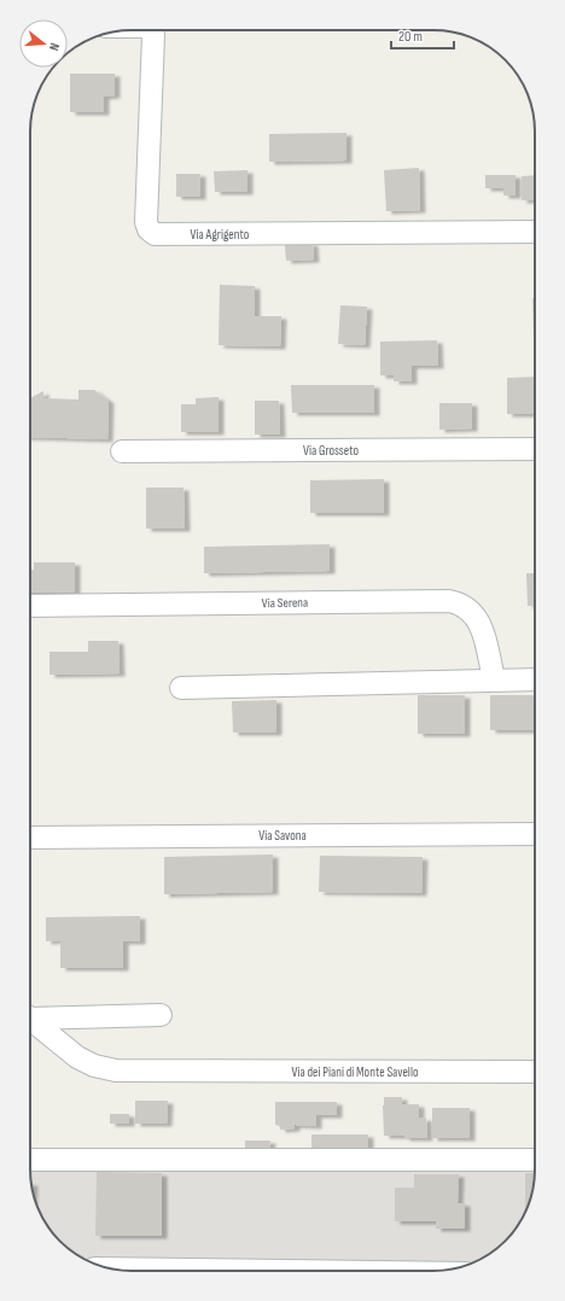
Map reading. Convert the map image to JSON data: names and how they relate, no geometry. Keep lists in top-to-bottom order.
{
  "streets": {
    "street": [
      "Via Agrigento",
      "Via Grosseto",
      "Via Serena",
      "Via Savona",
      "Via dei Piani di Monte Savello"
    ]
  },
  "scale_bar": "20 m",
  "north": "right"
}
